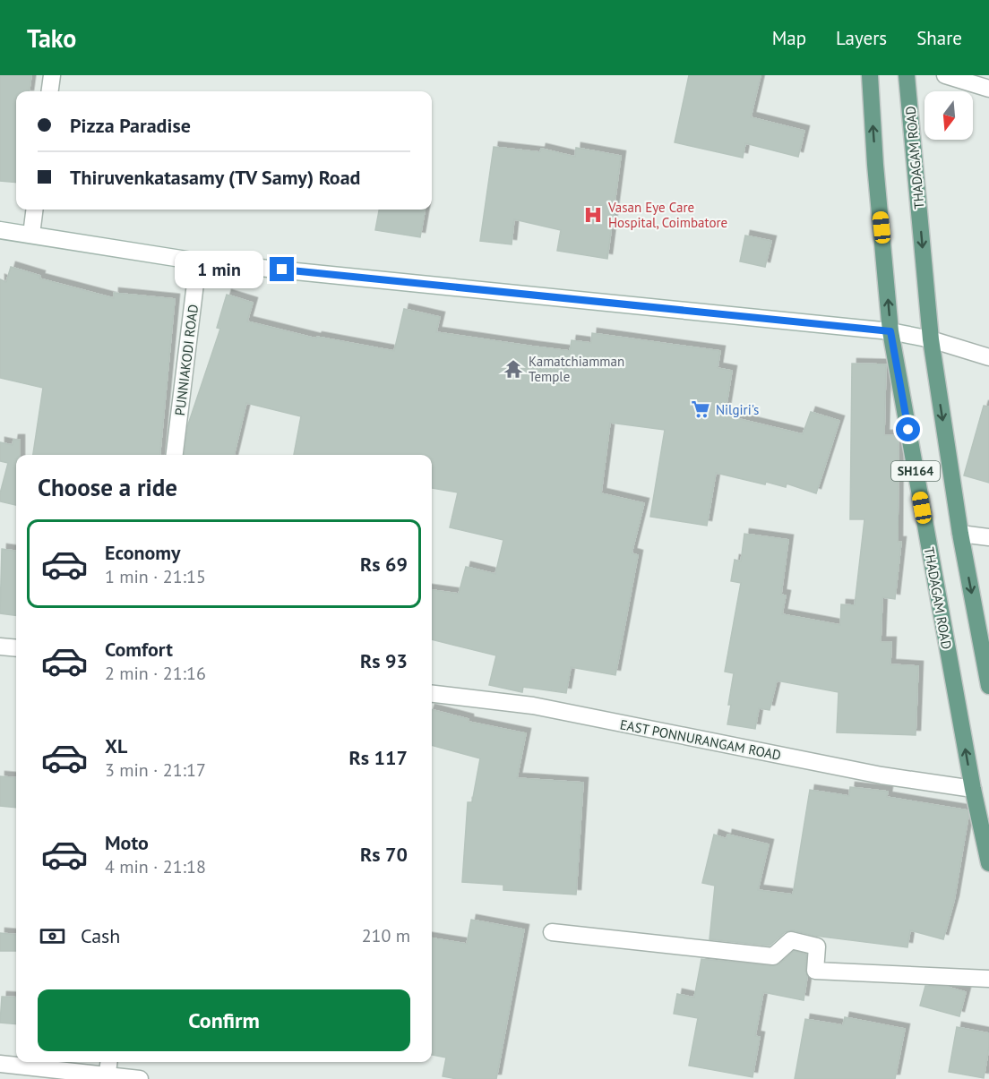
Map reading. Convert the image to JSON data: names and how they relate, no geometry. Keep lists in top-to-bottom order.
{
  "streets": {
    "main road": ["THADAGAM ROAD", "SH164"],
    "street": ["PUNNIAKODI ROAD", "EAST PONNURANGAM ROAD"]
  },
  "crossings": [
    ["THADAGAM ROAD", "EAST PONNURANGAM ROAD"]
  ],
  "places": {
    "hospital": ["Vasan Eye Care Hospital, Coimbatore"],
    "temple": ["Kamatchiamman Temple"],
    "supermarket": ["Nilgiri's"]
  },
  "north": "bottom",
  "page": {
    "header": "Tako",
    "nav": ["Map", "Layers", "Share"],
    "banner": ["Pizza Paradise", "Thiruvenkatasamy (TV Samy) Road"],
    "bubble": "1 min",
    "heading": "Choose a ride",
    "list": [
      {
        "name": "Economy",
        "note": "1 min · 21:15",
        "value": "Rs 69"
      },
      {
        "name": "Comfort",
        "note": "2 min · 21:16",
        "value": "Rs 93"
      },
      {
        "name": "XL",
        "note": "3 min · 21:17",
        "value": "Rs 117"
      },
      {
        "name": "Moto",
        "note": "4 min · 21:18",
        "value": "Rs 70"
      }
    ],
    "pay": ["Cash", "210 m"],
    "buttons": "Confirm"
  }
}
